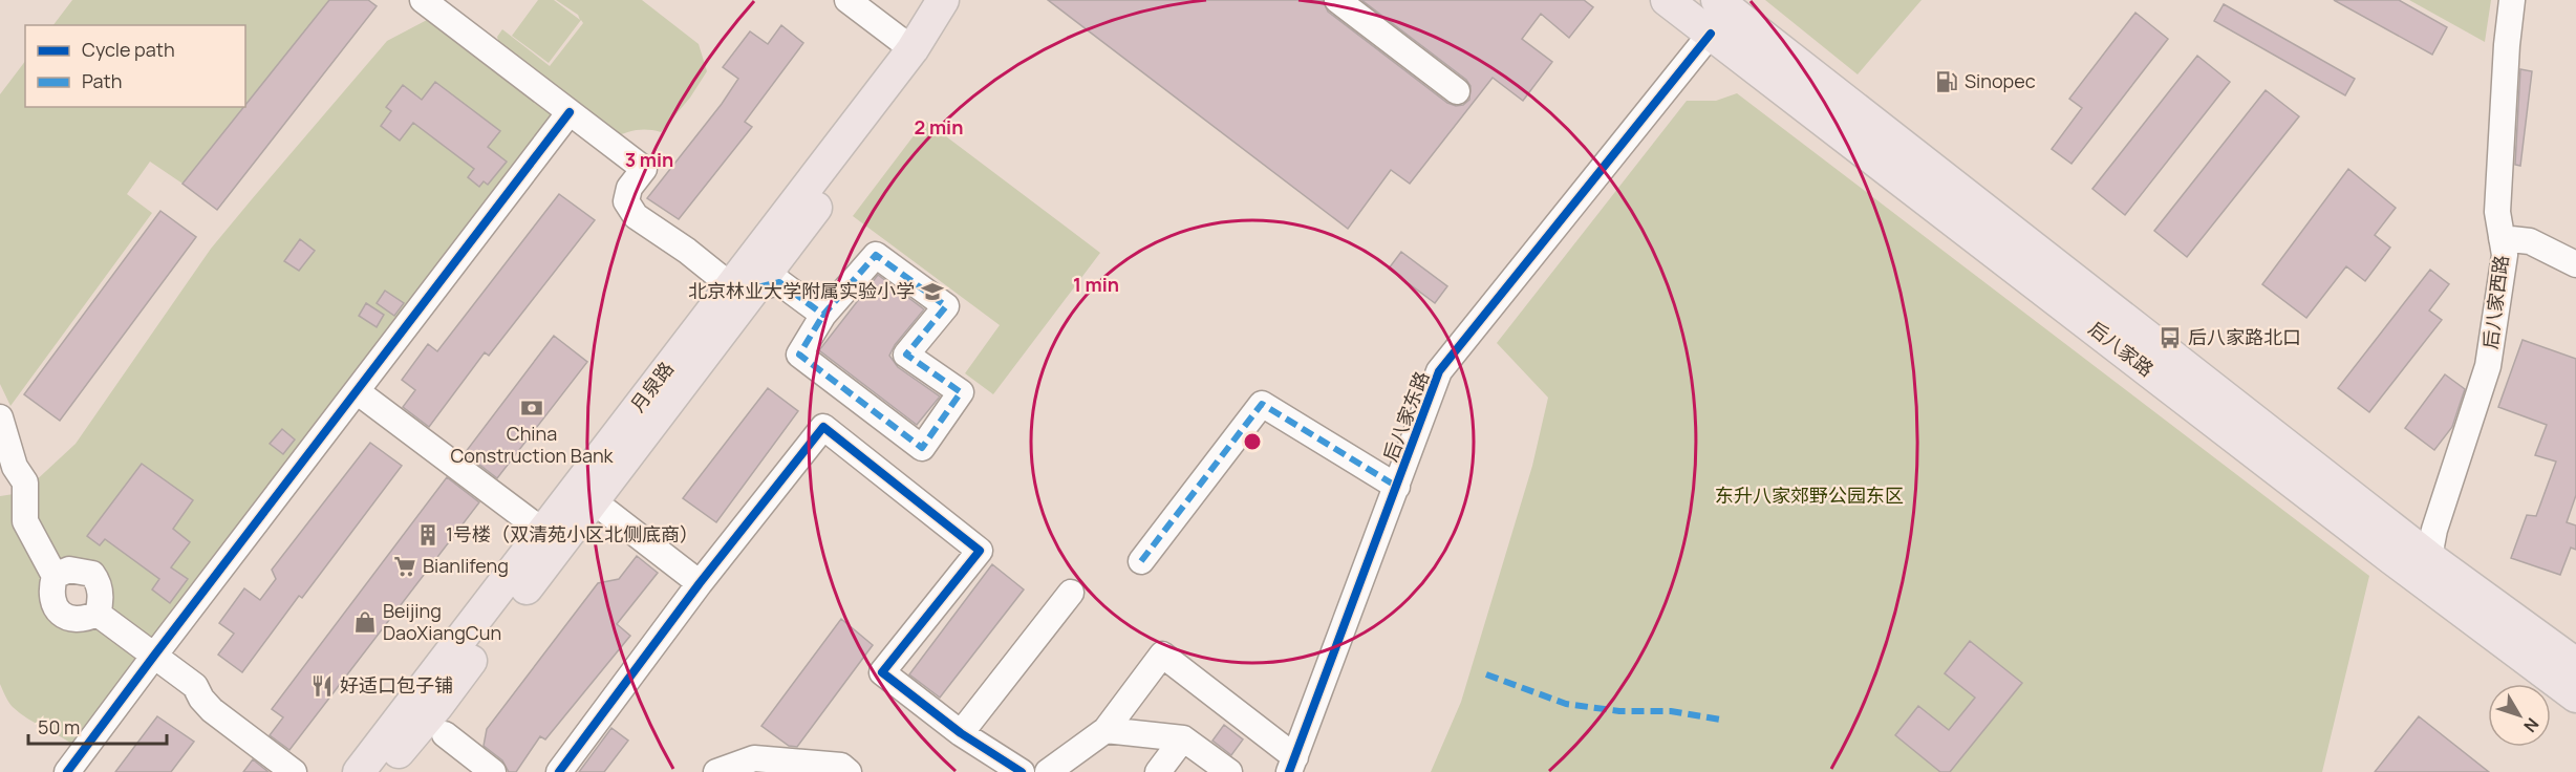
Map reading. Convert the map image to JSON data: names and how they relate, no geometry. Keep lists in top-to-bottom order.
{
  "streets": {
    "main road": ["后八家路", "月泉路"],
    "street": ["后八家西路", "后八家东路"]
  },
  "crossings": [
    ["后八家西路", "后八家路"],
    ["后八家路", "后八家东路"]
  ],
  "parks": ["东升八家郊野公园东区"],
  "places": {
    "fuel station": ["Sinopec"],
    "school or university": ["北京林业大学附属实验小学"],
    "bus stop": ["后八家路北口"],
    "bank": ["China Construction Bank"],
    "building": ["1号楼（双清苑小区北侧底商）"],
    "supermarket": ["Bianlifeng"],
    "shop": ["Beijing DaoXiangCun"],
    "restaurant": ["好适口包子铺"]
  },
  "legend": ["Cycle path", "Path"],
  "scale_bar": "50 m",
  "north": "bottom right",
  "rings": ["2 min", "3 min", "1 min"]
}
